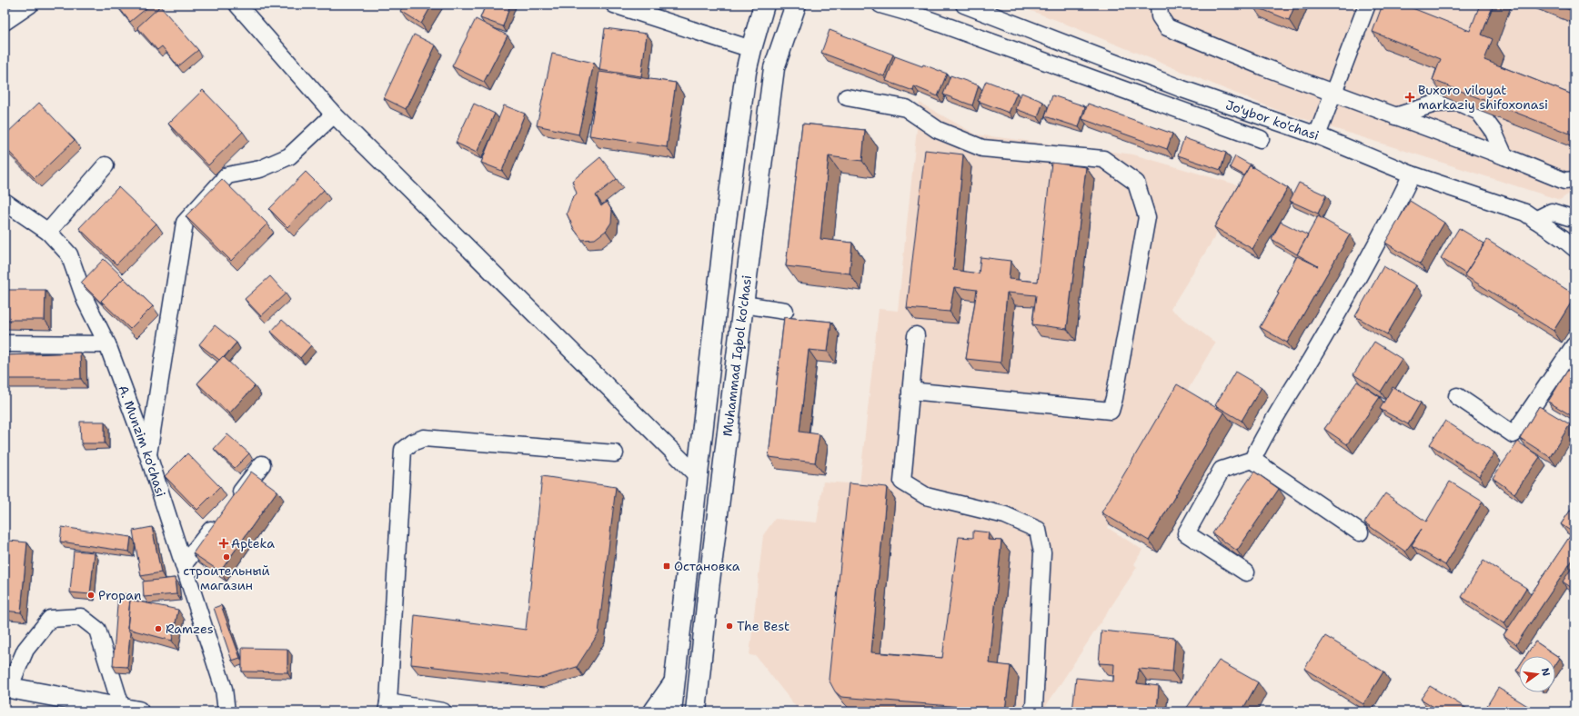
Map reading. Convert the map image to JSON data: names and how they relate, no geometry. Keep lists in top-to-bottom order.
{
  "streets": {
    "main road": ["Muhammad Iqbol ko'chasi"],
    "street": ["Jo'ybor ko'chasi", "A. Munzim ko'chasi"]
  },
  "places": {
    "health": ["Buxoro viloyat markaziy shifoxonasi", "Apteka"],
    "other": [
      "строительный магазин",
      "Propan",
      "The Best",
      "Ramzes"
    ],
    "transit": ["Остановка"]
  },
  "north": "right"
}
